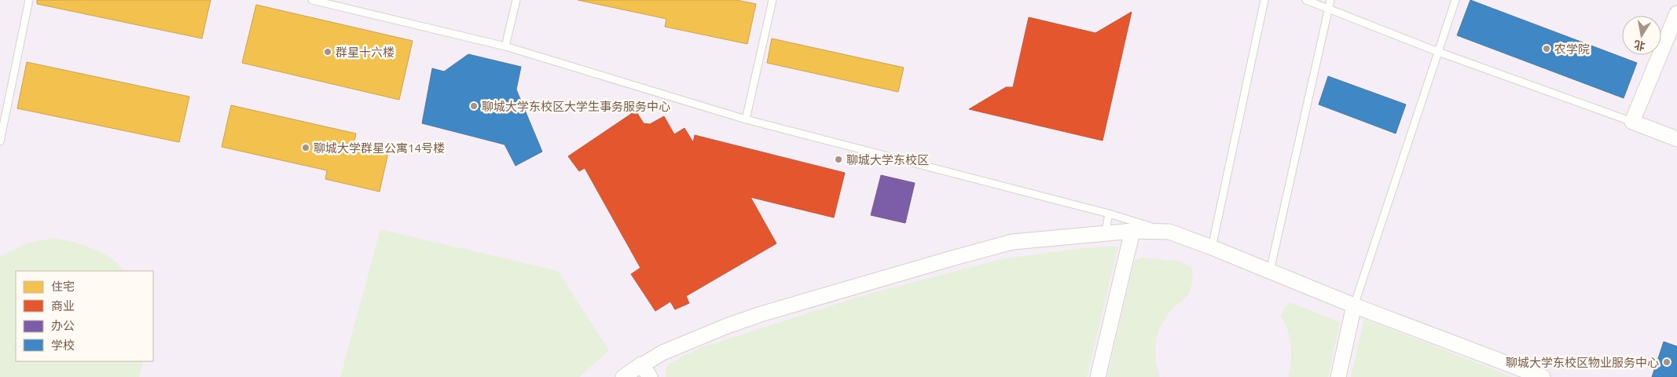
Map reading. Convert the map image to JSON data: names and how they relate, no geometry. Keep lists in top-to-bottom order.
{
  "places": [
    "农学院",
    "群星十六楼",
    "聊城大学东校区大学生事务服务中心",
    "聊城大学群星公寓14号楼",
    "聊城大学东校区",
    "聊城大学东校区物业服务中心"
  ],
  "legend": [
    "住宅",
    "商业",
    "办公",
    "学校"
  ],
  "north": "bottom"
}
